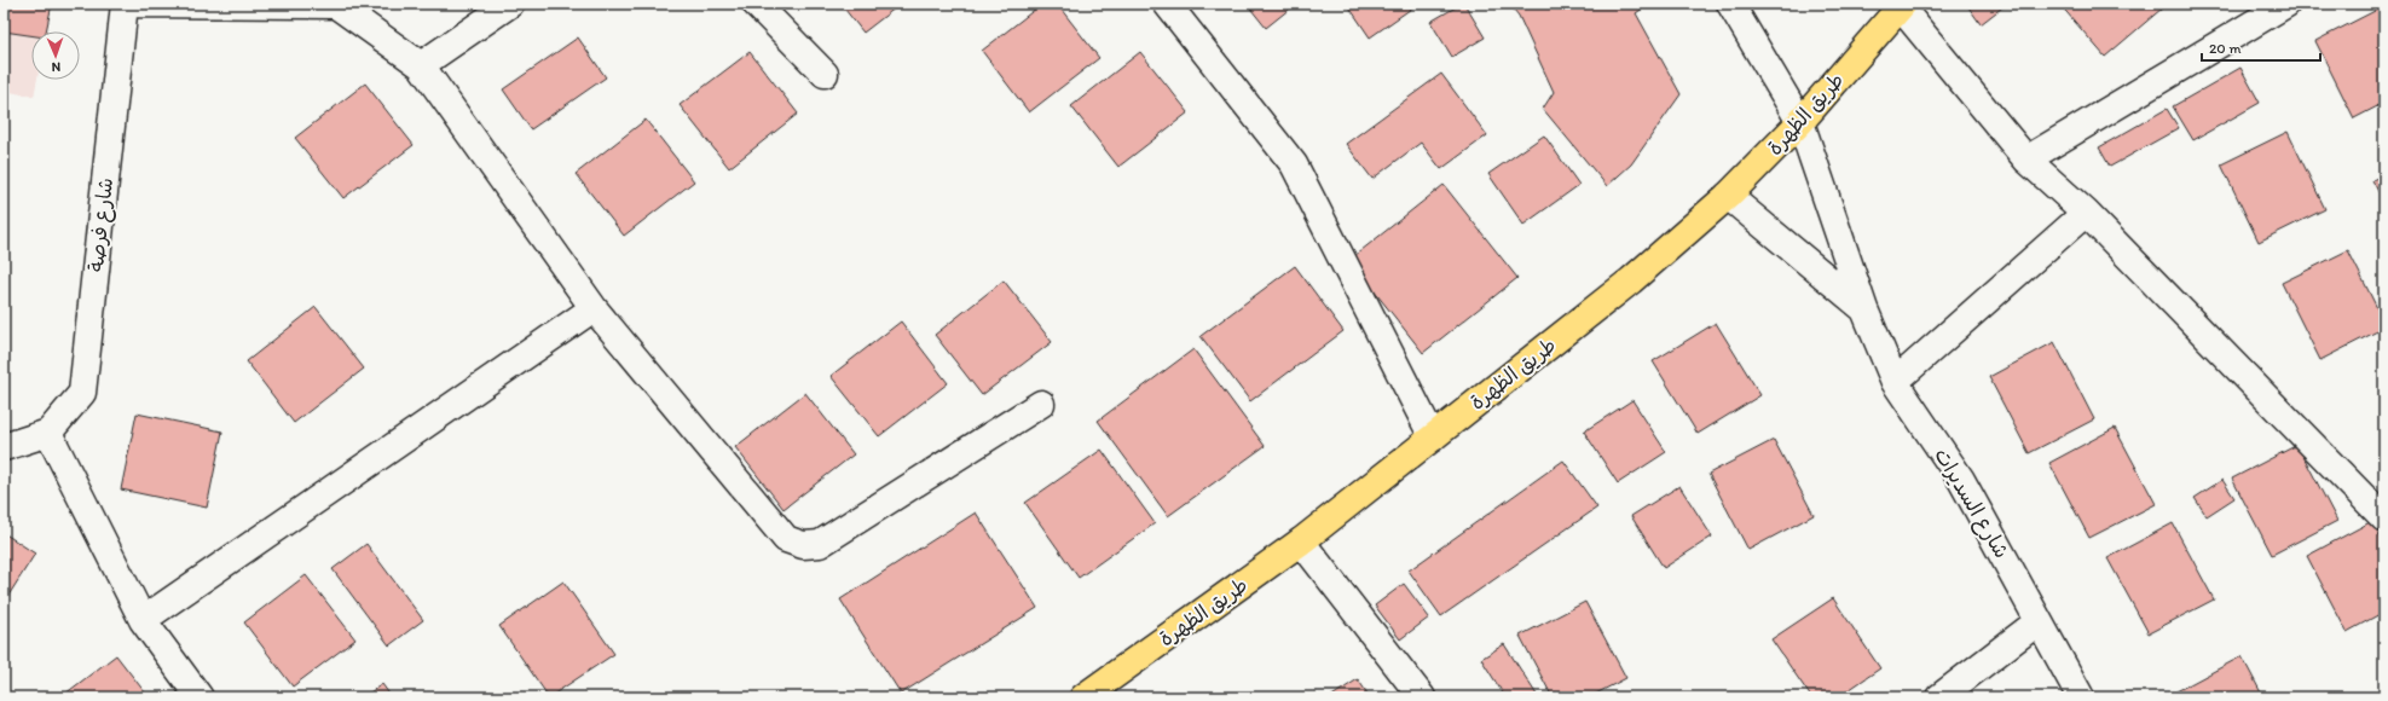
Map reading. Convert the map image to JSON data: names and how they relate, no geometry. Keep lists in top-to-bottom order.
{
  "streets": {
    "main road": ["طريق الظهرة"],
    "street": ["شارع فرصة", "شارع السديرات"]
  },
  "crossings": [
    ["طريق الظهرة", "شارع السديرات"]
  ],
  "scale_bar": "20 m",
  "north": "bottom"
}
